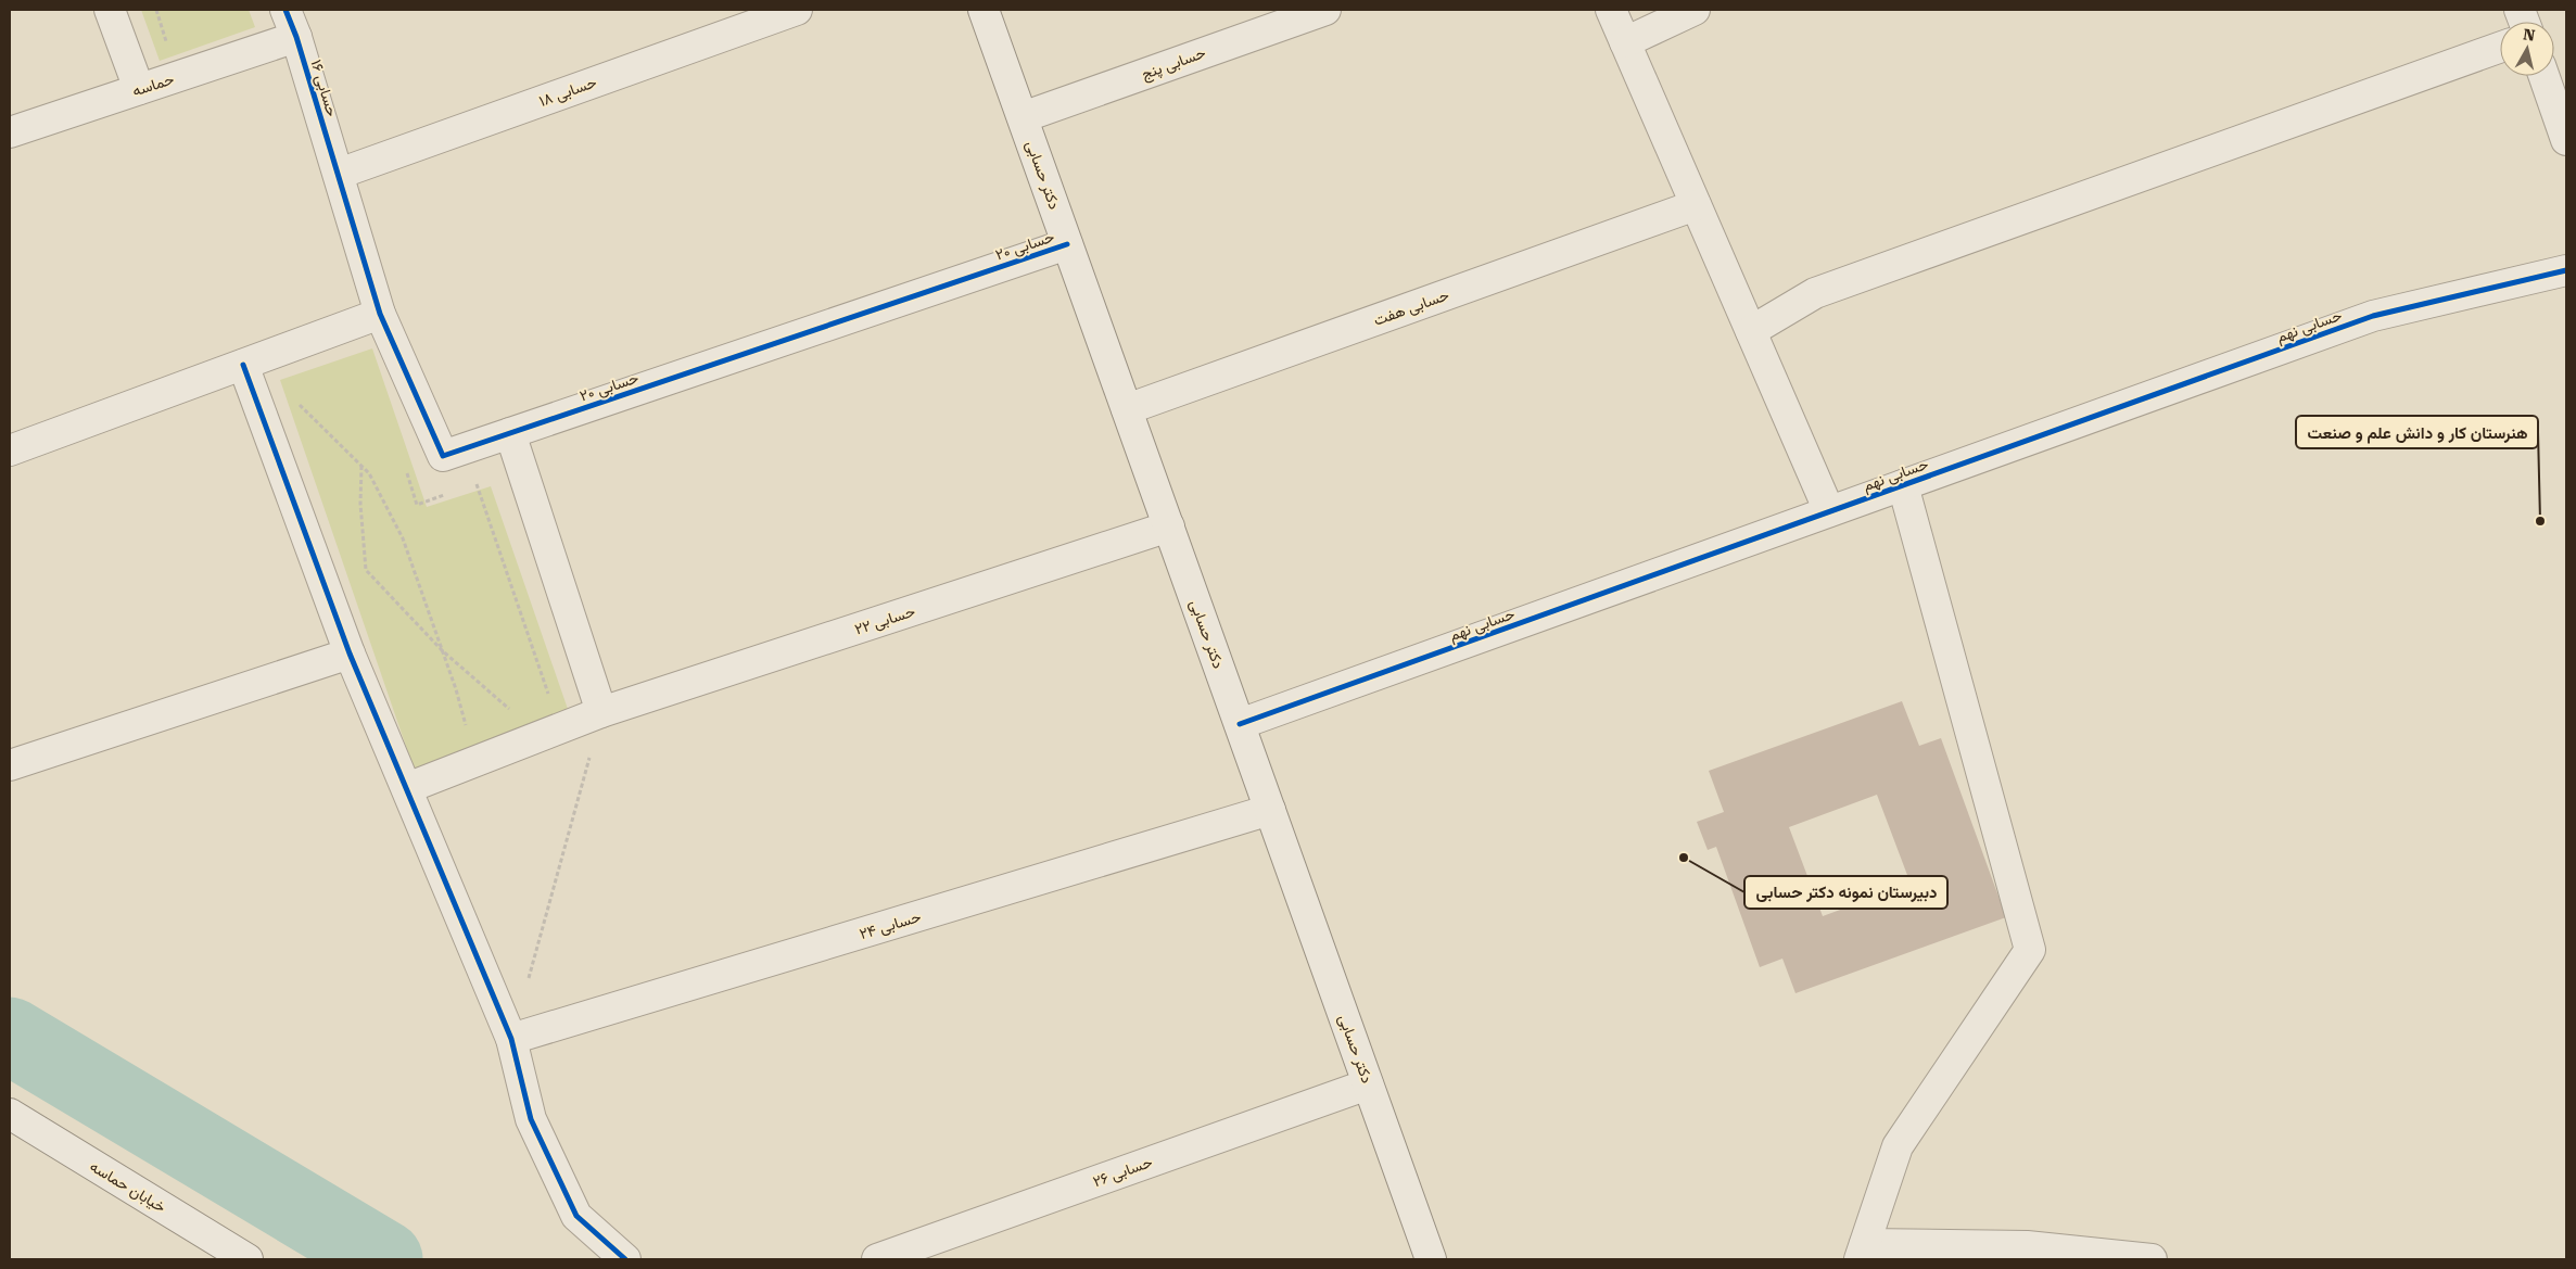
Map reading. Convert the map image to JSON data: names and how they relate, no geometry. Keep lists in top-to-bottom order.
{
  "streets": {
    "street": [
      "حسابی پنج",
      "حماسه",
      "حسابی ۱۶",
      "حسابی ۱۸",
      "دکتر حسابی",
      "حسابی ۲۰",
      "حسابی هفت",
      "حسابی نهم",
      "حسابی ۲۲",
      "حسابی ۲۴",
      "حسابی ۲۶",
      "خیابان حماسه"
    ]
  },
  "crossings": [
    ["حسابی پنج", "دکتر حسابی"],
    ["حماسه", "حسابی ۱۶"],
    ["حسابی ۱۶", "حسابی ۱۸"],
    ["حسابی ۱۶", "حسابی ۲۰"],
    ["حسابی ۱۸", "حسابی ۲۰"],
    ["دکتر حسابی", "حسابی ۲۰"],
    ["دکتر حسابی", "حسابی هفت"],
    ["دکتر حسابی", "حسابی نهم"],
    ["دکتر حسابی", "حسابی ۲۲"],
    ["دکتر حسابی", "حسابی ۲۴"],
    ["دکتر حسابی", "حسابی ۲۶"]
  ],
  "places": ["هنرستان کار و دانش علم و صنعت", "دبیرستان نمونه دکتر حسابی"],
  "north": "top"
}
